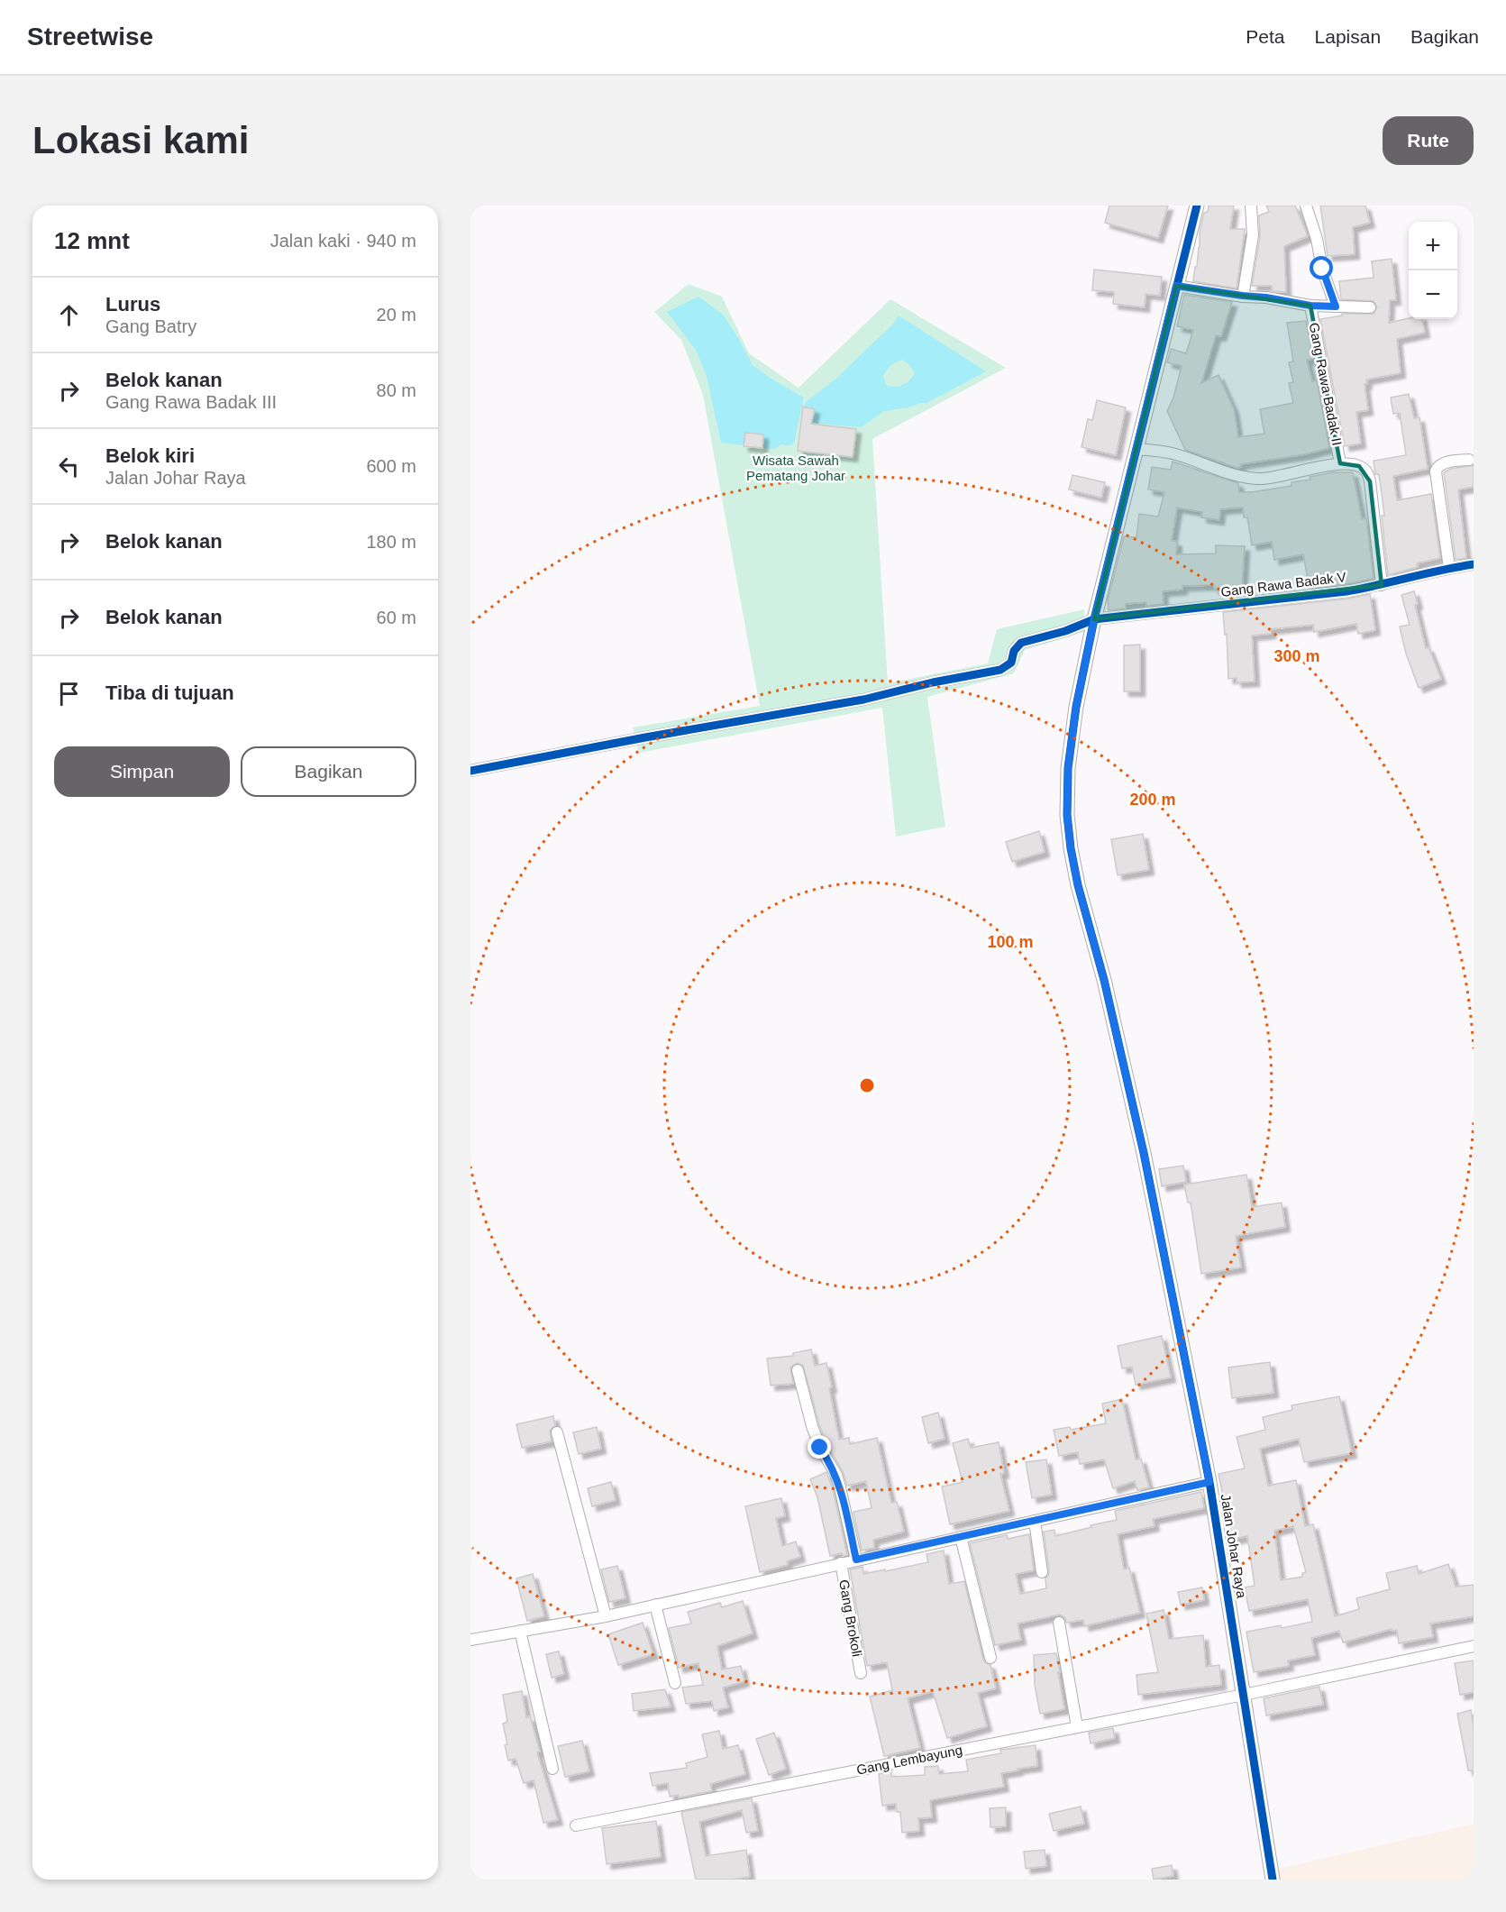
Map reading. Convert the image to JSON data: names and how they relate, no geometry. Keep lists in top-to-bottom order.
{
  "streets": {
    "street": [
      "Gang Rawa Badak II",
      "Gang Rawa Badak V",
      "Jalan Johar Raya",
      "Gang Brokoli",
      "Gang Lembayung"
    ]
  },
  "crossings": [
    ["Gang Rawa Badak V", "Jalan Johar Raya"],
    ["Jalan Johar Raya", "Gang Lembayung"]
  ],
  "parks": ["Wisata Sawah Pematang Johar"],
  "page": {
    "header": "Streetwise",
    "nav": ["Peta", "Lapisan", "Bagikan"],
    "buttons": [
      "Rute",
      ["Simpan", "Bagikan"]
    ],
    "title": "Lokasi kami",
    "heading": ["12 mnt", "Jalan kaki · 940 m"],
    "map_buttons": ["+", "−"],
    "list": [
      ["Lurus", "Gang Batry", "20 m"],
      ["Belok kanan", "Gang Rawa Badak III", "80 m"],
      ["Belok kiri", "Jalan Johar Raya", "600 m"],
      ["Belok kanan", "180 m"],
      ["Belok kanan", "60 m"],
      "Tiba di tujuan"
    ]
  },
  "rings": ["300 m", "200 m", "100 m"]
}
